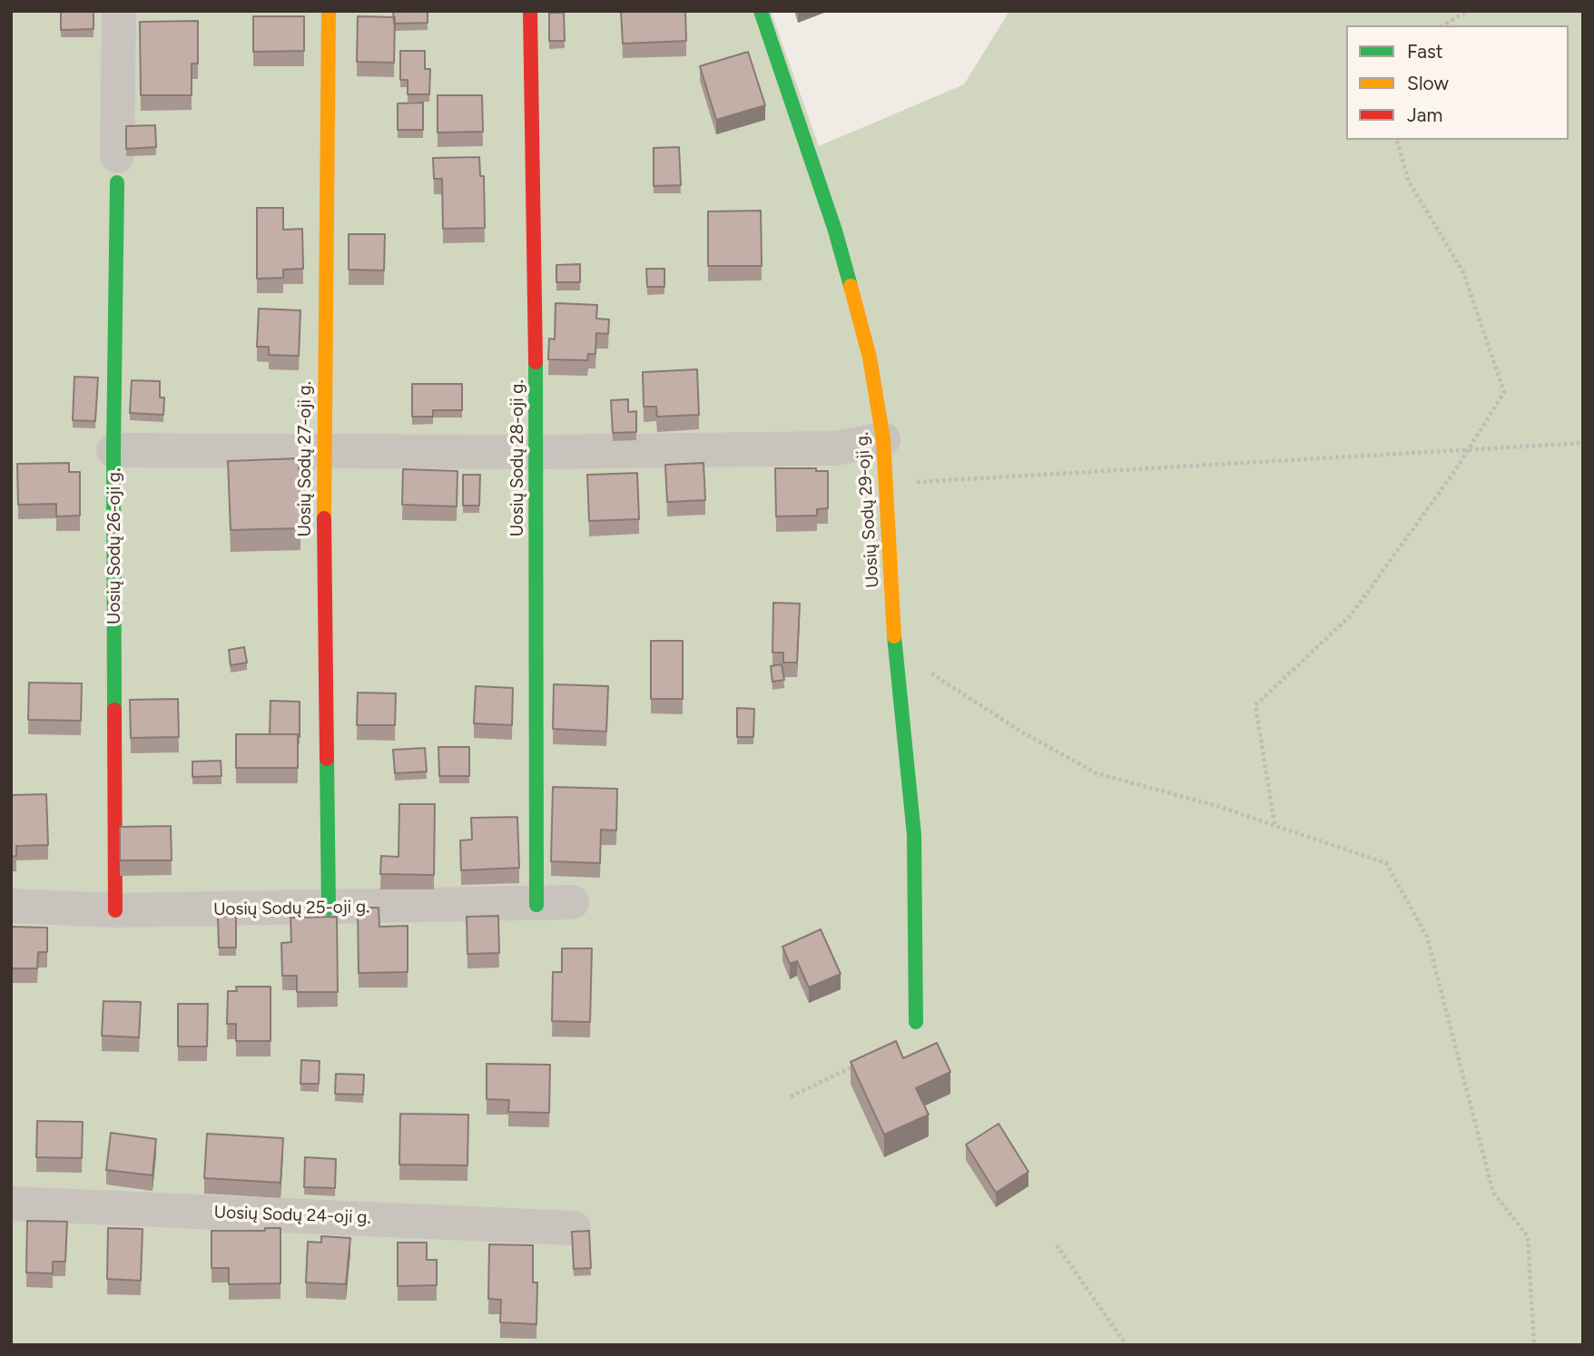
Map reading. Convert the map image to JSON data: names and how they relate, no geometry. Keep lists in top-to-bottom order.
{
  "streets": {
    "street": [
      "Uosių Sodų 28-oji g.",
      "Uosių Sodų 27-oji g.",
      "Uosių Sodų 29-oji g.",
      "Uosių Sodų 26-oji g.",
      "Uosių Sodų 25-oji g.",
      "Uosių Sodų 24-oji g."
    ]
  },
  "crossings": [
    ["Uosių Sodų 28-oji g.", "Uosių Sodų 25-oji g."],
    ["Uosių Sodų 27-oji g.", "Uosių Sodų 25-oji g."],
    ["Uosių Sodų 26-oji g.", "Uosių Sodų 25-oji g."]
  ],
  "legend": ["Fast", "Slow", "Jam"]
}
